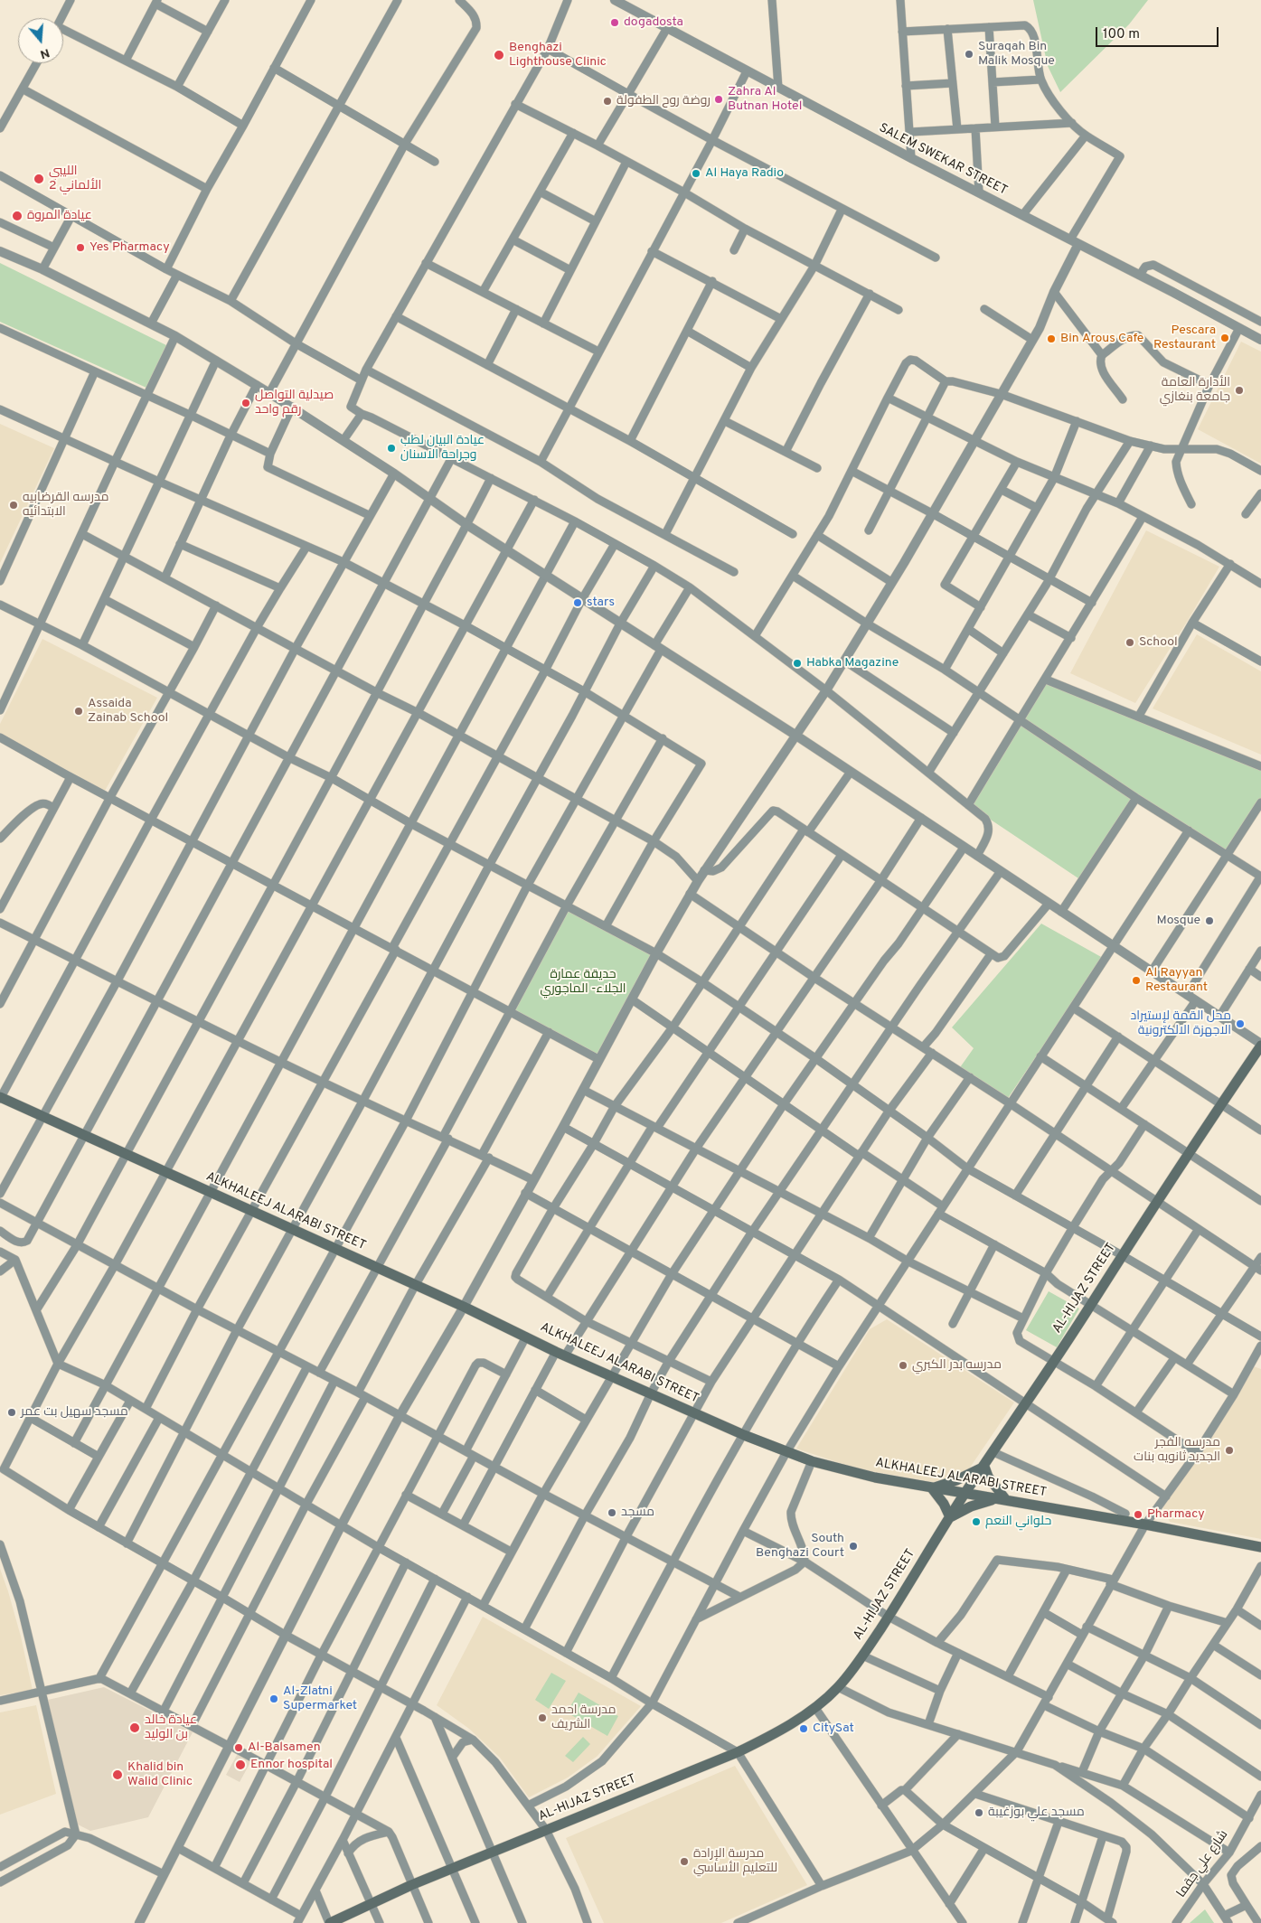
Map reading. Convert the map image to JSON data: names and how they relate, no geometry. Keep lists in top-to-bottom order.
{
  "streets": {
    "main road": ["ALKHALEEJ ALARABI STREET", "AL-HIJAZ STREET"],
    "street": ["SALEM SWEKAR STREET", "شارع علي جقما"]
  },
  "crossings": [
    ["ALKHALEEJ ALARABI STREET", "AL-HIJAZ STREET"]
  ],
  "parks": ["حديقة عمارة الجلاء- الماجوري"],
  "places": [
    "dogadosta",
    "Suraqah Bin Malik Mosque",
    "Benghazi Lighthouse Clinic",
    "Zahra Al Butnan Hotel",
    "روضة روح الطفولة",
    "Al Haya Radio",
    "الليبي الألماني 2",
    "عيادة المروة",
    "Yes Pharmacy",
    "Pescara Restaurant",
    "Bin Arous Cafe",
    "الأدارة العامة جامعة بنغازي",
    "صيدلية التواصل رقم واحد",
    "عيادة البيان لطب وجراحة الاسنان",
    "مدرسه القرضابيه الابتدائيه",
    "stars",
    "School",
    "Habka Magazine",
    "Assaida Zainab School",
    "Mosque",
    "Al Rayyan Restaurant",
    "محل القمة لإستيراد الاجهزة الالكترونية",
    "مدرسه بدر الكبري",
    "مسجد سهيل بت عمر",
    "مدرسه الفجر الجديد ثانويه بنات",
    "مسجد",
    "Pharmacy",
    "حلواني النعم",
    "South Benghazi Court",
    "Al-Zlatni Supermarket",
    "مدرسة احمد الشريف",
    "عيادة خالد بن الوليد",
    "CitySat",
    "Al-Balsamen",
    "Ennor hospital",
    "Khalid bin Walid Clinic",
    "مسجد علي بوزغيبة",
    "مدرسة الإرادة للتعليم الأساسي"
  ],
  "scale_bar": "100 m",
  "north": "bottom"
}
